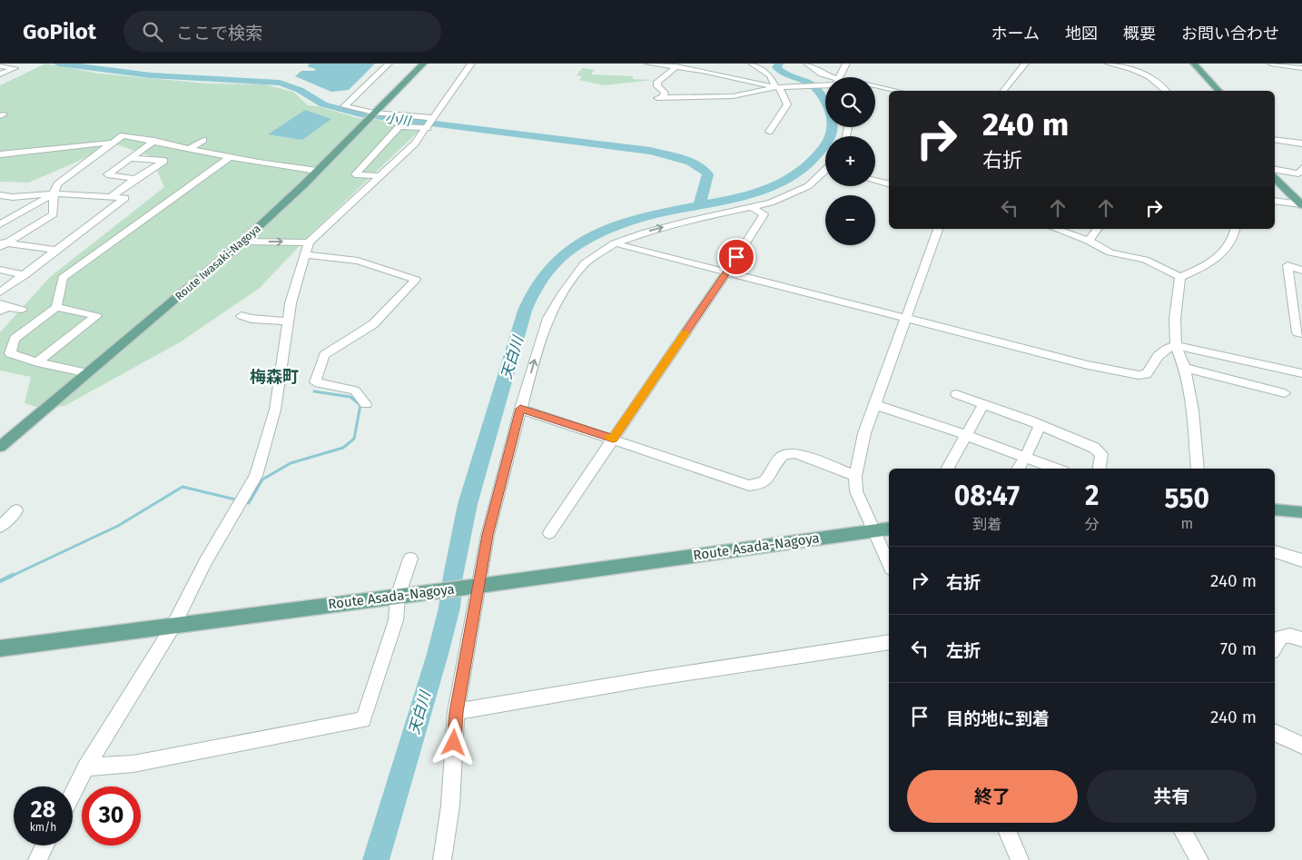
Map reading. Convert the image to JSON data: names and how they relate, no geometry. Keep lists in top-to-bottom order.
{
  "streets": {
    "main road": ["Route Iwasaki-Nagoya", "Route Asada-Nagoya"]
  },
  "districts": ["梅森町"],
  "water": ["小川", "天白川"],
  "page": {
    "header": "GoPilot",
    "search": "ここで検索",
    "nav": [
      "ホーム",
      "地図",
      "概要",
      "お問い合わせ"
    ],
    "map_buttons": ["+", "−"],
    "turn": ["240 m", "右折"],
    "eta": [
      "08:47",
      "到着",
      "2",
      "分",
      "550",
      "m"
    ],
    "list": [
      {
        "name": "右折",
        "value": "240 m"
      },
      {
        "name": "左折",
        "value": "70 m"
      },
      {
        "name": "目的地に到着",
        "value": "240 m"
      }
    ],
    "buttons": ["終了", "共有"],
    "speed": "28 km/h",
    "limit": "30"
  }
}
